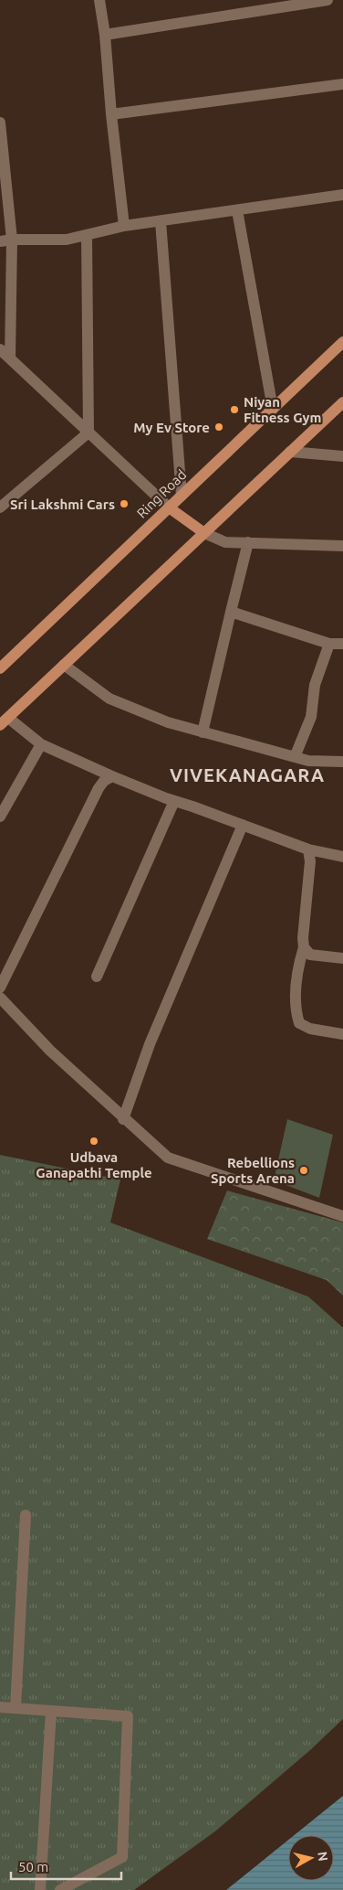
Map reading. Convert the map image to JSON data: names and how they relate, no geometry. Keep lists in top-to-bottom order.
{
  "streets": {
    "main road": ["Ring Road"]
  },
  "districts": ["VIVEKANAGARA"],
  "places": [
    "Niyan Fitness Gym",
    "My Ev Store",
    "Sri Lakshmi Cars",
    "Udbava Ganapathi Temple",
    "Rebellions Sports Arena"
  ],
  "scale_bar": "50 m",
  "north": "right"
}
